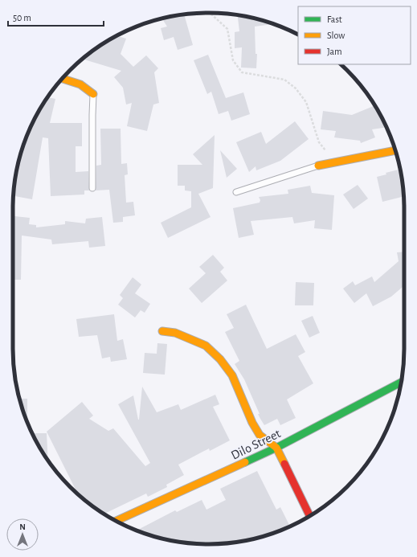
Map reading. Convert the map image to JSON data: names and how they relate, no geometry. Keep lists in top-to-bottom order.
{
  "streets": {
    "street": ["Dilo Street"]
  },
  "legend": ["Fast", "Slow", "Jam"],
  "scale_bar": "50 m",
  "north": "top"
}
